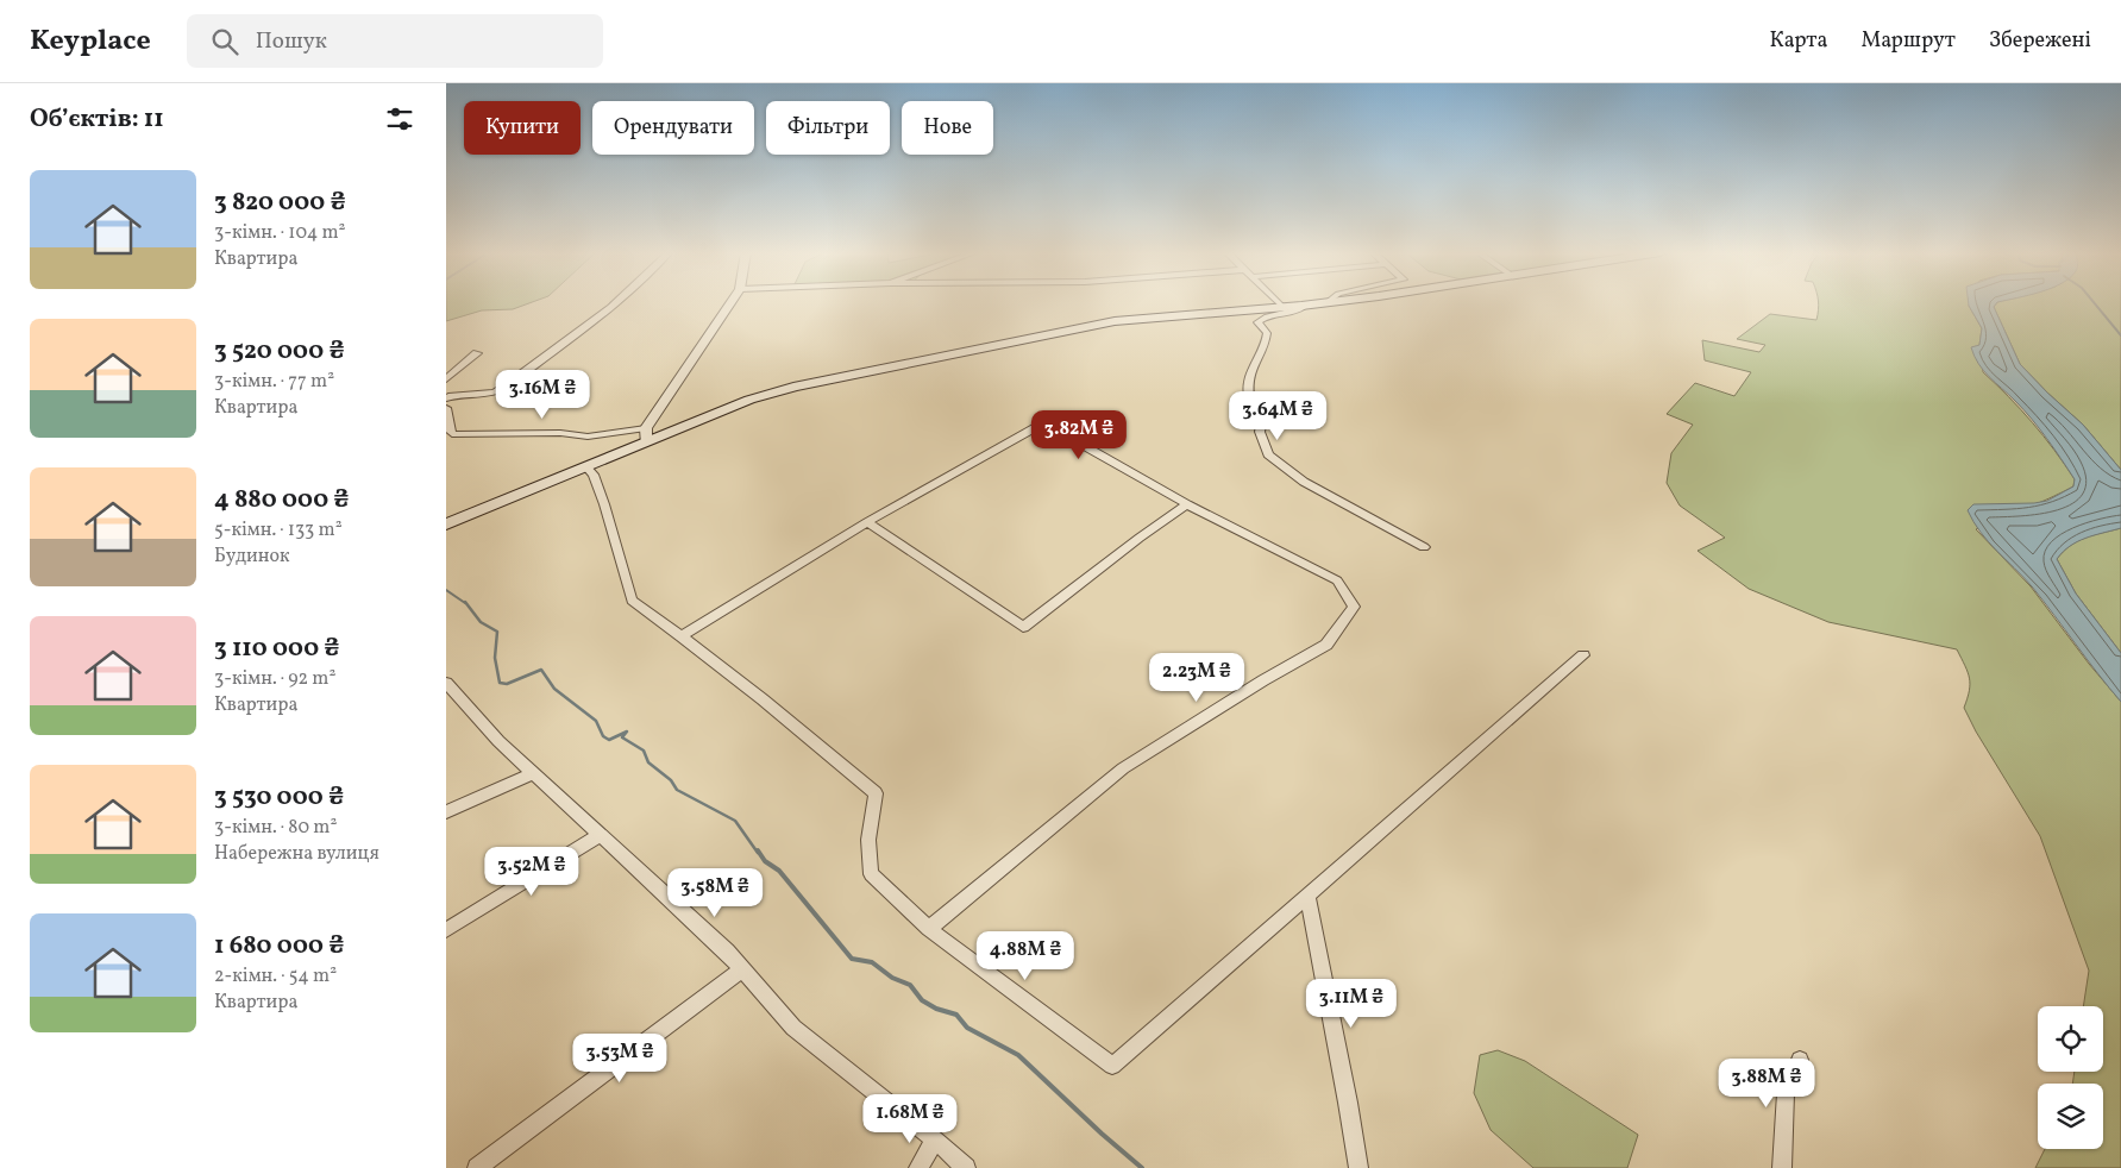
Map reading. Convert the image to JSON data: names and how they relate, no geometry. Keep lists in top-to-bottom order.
{
  "page": {
    "header": "Keyplace",
    "search": "Пошук",
    "nav": ["Карта", "Маршрут", "Збережені"],
    "heading": "Об’єктів: 11",
    "chip": [
      "Купити",
      "Орендувати",
      "Фільтри",
      "Нове"
    ],
    "list": [
      {
        "name": "3 820 000 ₴",
        "note": "3-кімн. · 104 m² · Квартира"
      },
      {
        "name": "3 520 000 ₴",
        "note": "3-кімн. · 77 m² · Квартира"
      },
      {
        "name": "4 880 000 ₴",
        "note": "5-кімн. · 133 m² · Будинок"
      },
      {
        "name": "3 110 000 ₴",
        "note": "3-кімн. · 92 m² · Квартира"
      },
      {
        "name": "3 530 000 ₴",
        "note": "3-кімн. · 80 m² · Набережна вулиця"
      },
      {
        "name": "1 680 000 ₴",
        "note": "2-кімн. · 54 m² · Квартира"
      }
    ],
    "price": [
      "3.16M ₴",
      "3.64M ₴",
      "3.82M ₴",
      "2.23M ₴",
      "3.52M ₴",
      "3.58M ₴",
      "4.88M ₴",
      "3.11M ₴",
      "3.53M ₴",
      "3.88M ₴",
      "1.68M ₴"
    ]
  }
}
